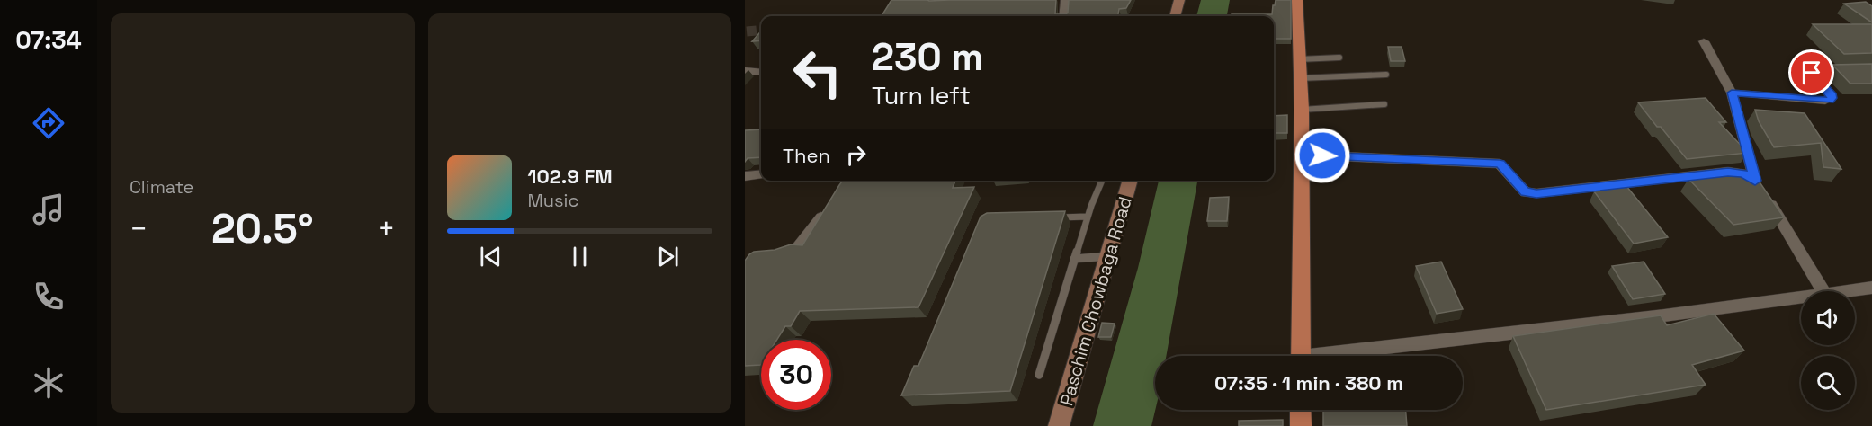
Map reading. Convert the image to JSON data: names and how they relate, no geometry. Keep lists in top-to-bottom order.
{
  "streets": {
    "street": ["Paschim Chowbaga Road"]
  },
  "page": {
    "tabs": "07:34",
    "tile": "Climate",
    "turn": ["230 m", "Turn left"],
    "then": "Then",
    "song": ["102.9 FM", "Music"],
    "heat": ["−", "20.5°", "+"],
    "limit": "30",
    "trip": "07:35 · 1 min · 380 m"
  }
}
